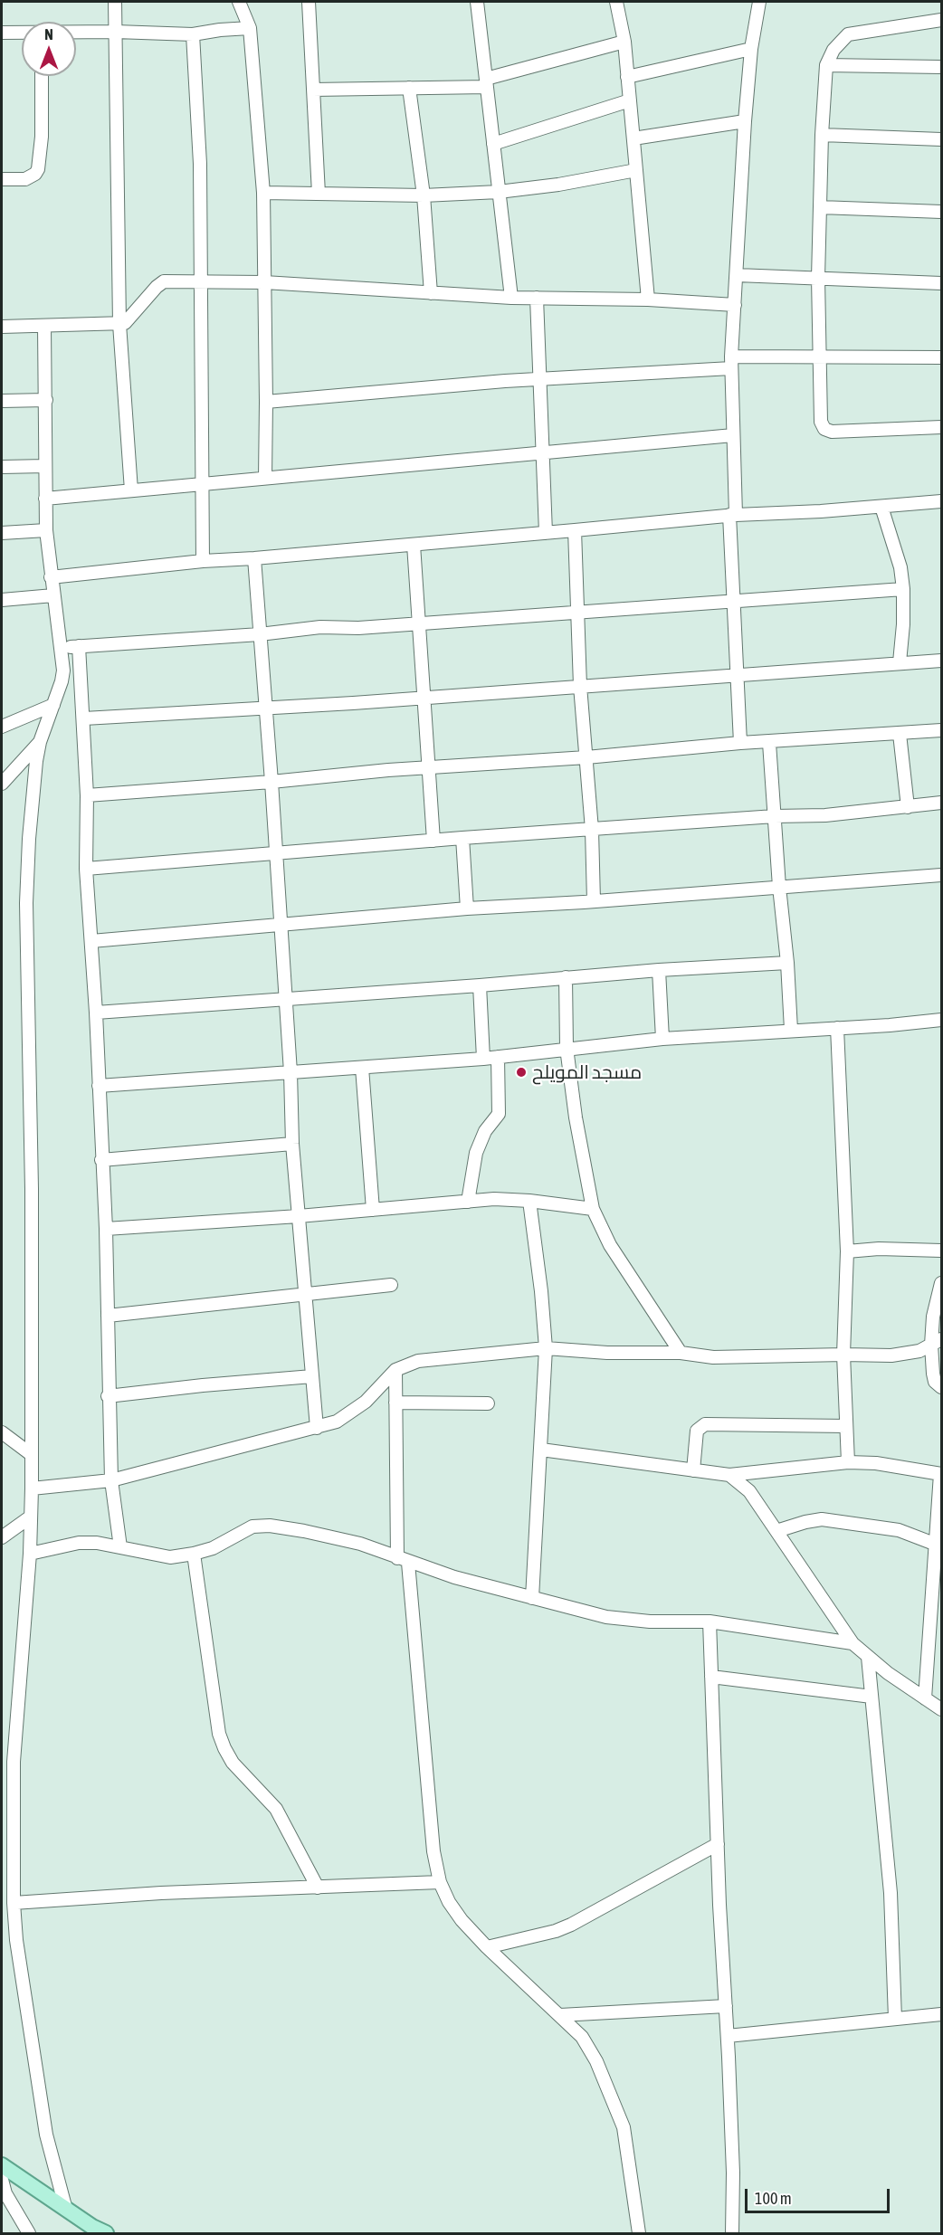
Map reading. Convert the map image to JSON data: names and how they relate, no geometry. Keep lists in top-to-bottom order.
{
  "places": ["مسجد المويلح"],
  "scale_bar": "100 m",
  "north": "top"
}
